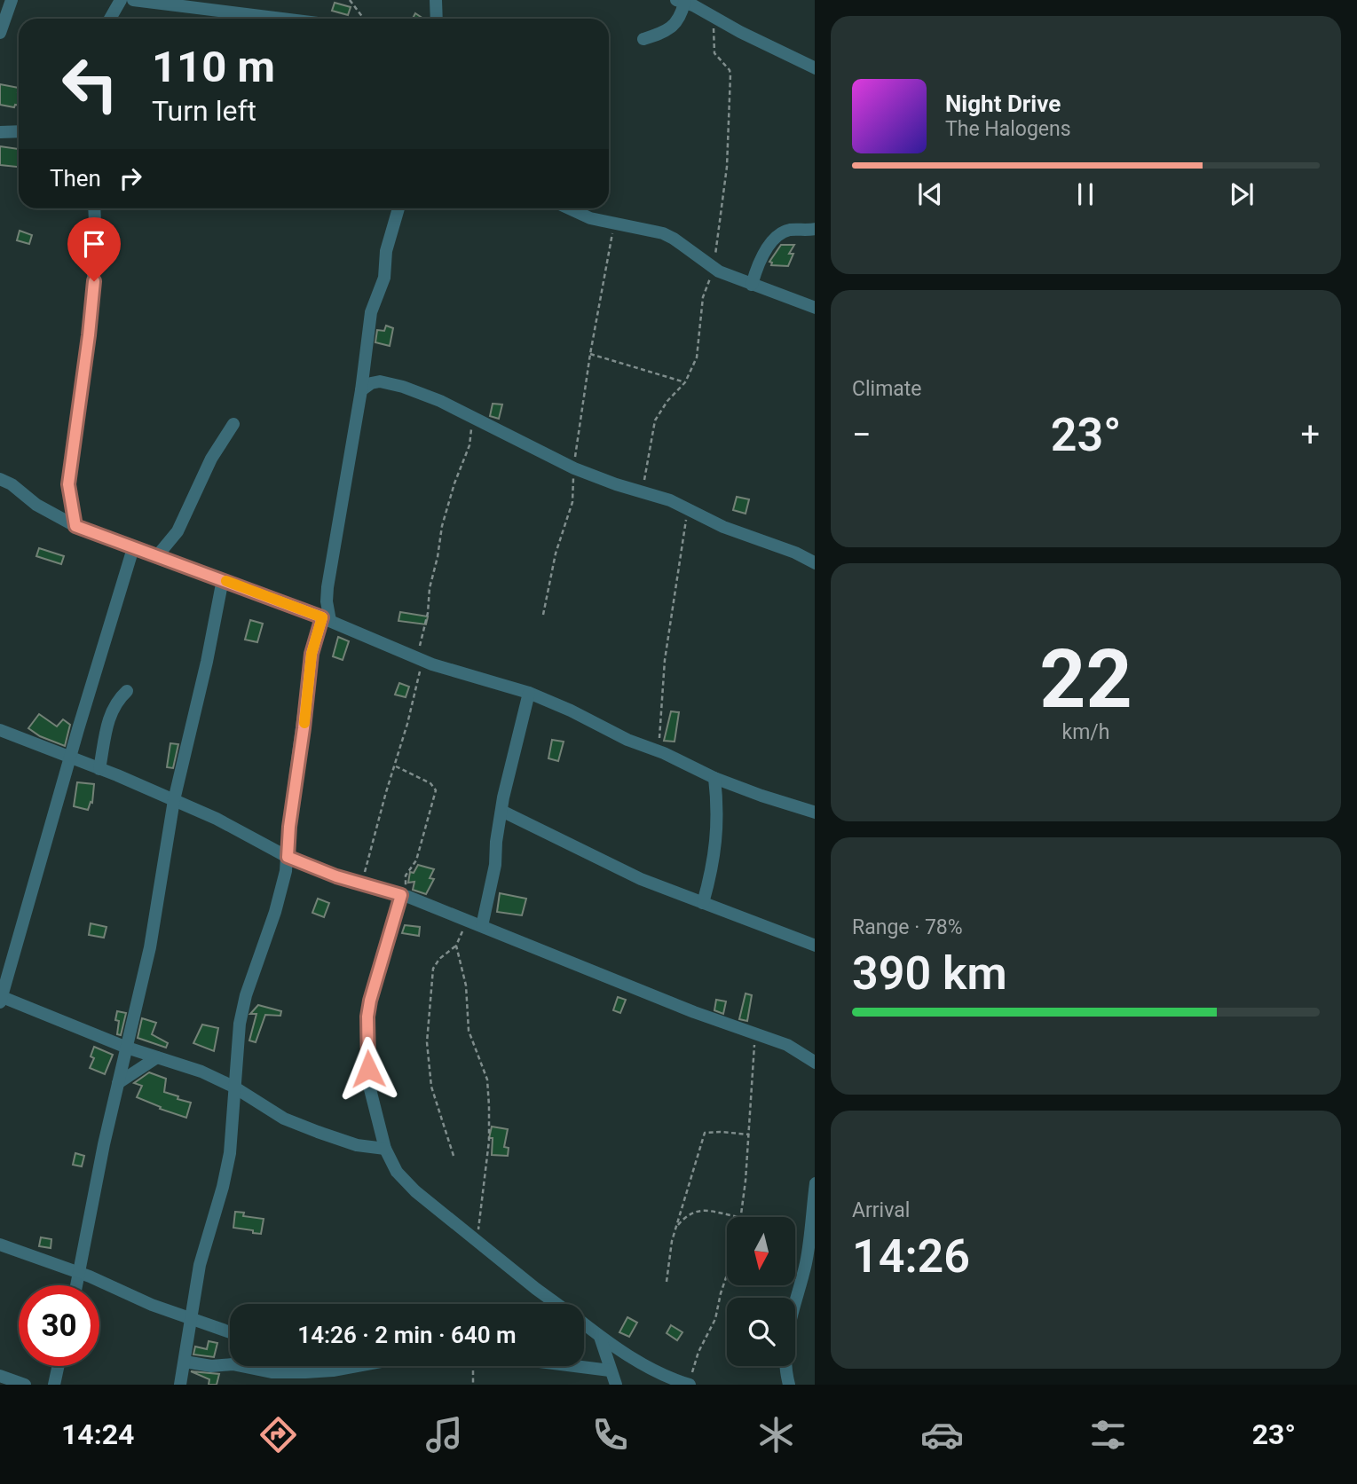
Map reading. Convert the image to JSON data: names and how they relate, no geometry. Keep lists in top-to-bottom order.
{
  "north": "bottom",
  "page": {
    "turn": ["110 m", "Turn left"],
    "song": ["Night Drive", "The Halogens"],
    "then": "Then",
    "tile": [
      "Climate",
      ["22", "km/h"],
      ["Range · 78%", "390 km"],
      ["Arrival", "14:26"]
    ],
    "heat": ["−", "23°", "+"],
    "limit": "30",
    "trip": "14:26 · 2 min · 640 m",
    "tabs": ["14:24", "23°"]
  }
}
